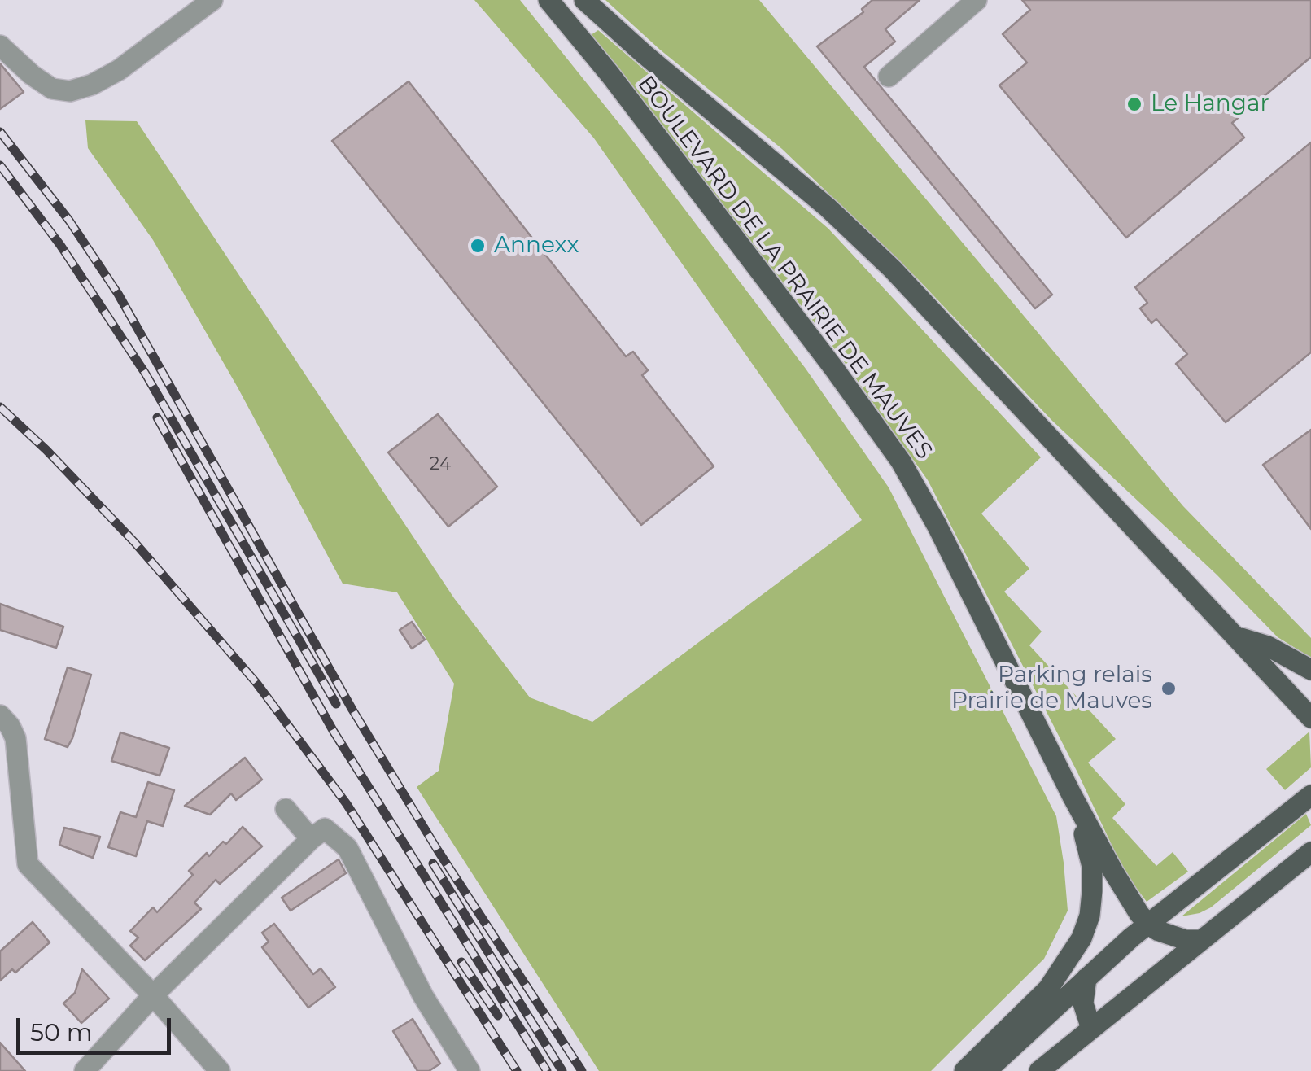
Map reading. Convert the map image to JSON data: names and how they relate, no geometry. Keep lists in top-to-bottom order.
{
  "streets": {
    "main road": ["BOULEVARD DE LA PRAIRIE DE MAUVES"]
  },
  "places": ["Le Hangar", "Annexx", "Parking relais Prairie de Mauves"],
  "house_numbers": ["24"],
  "scale_bar": "50 m"
}
